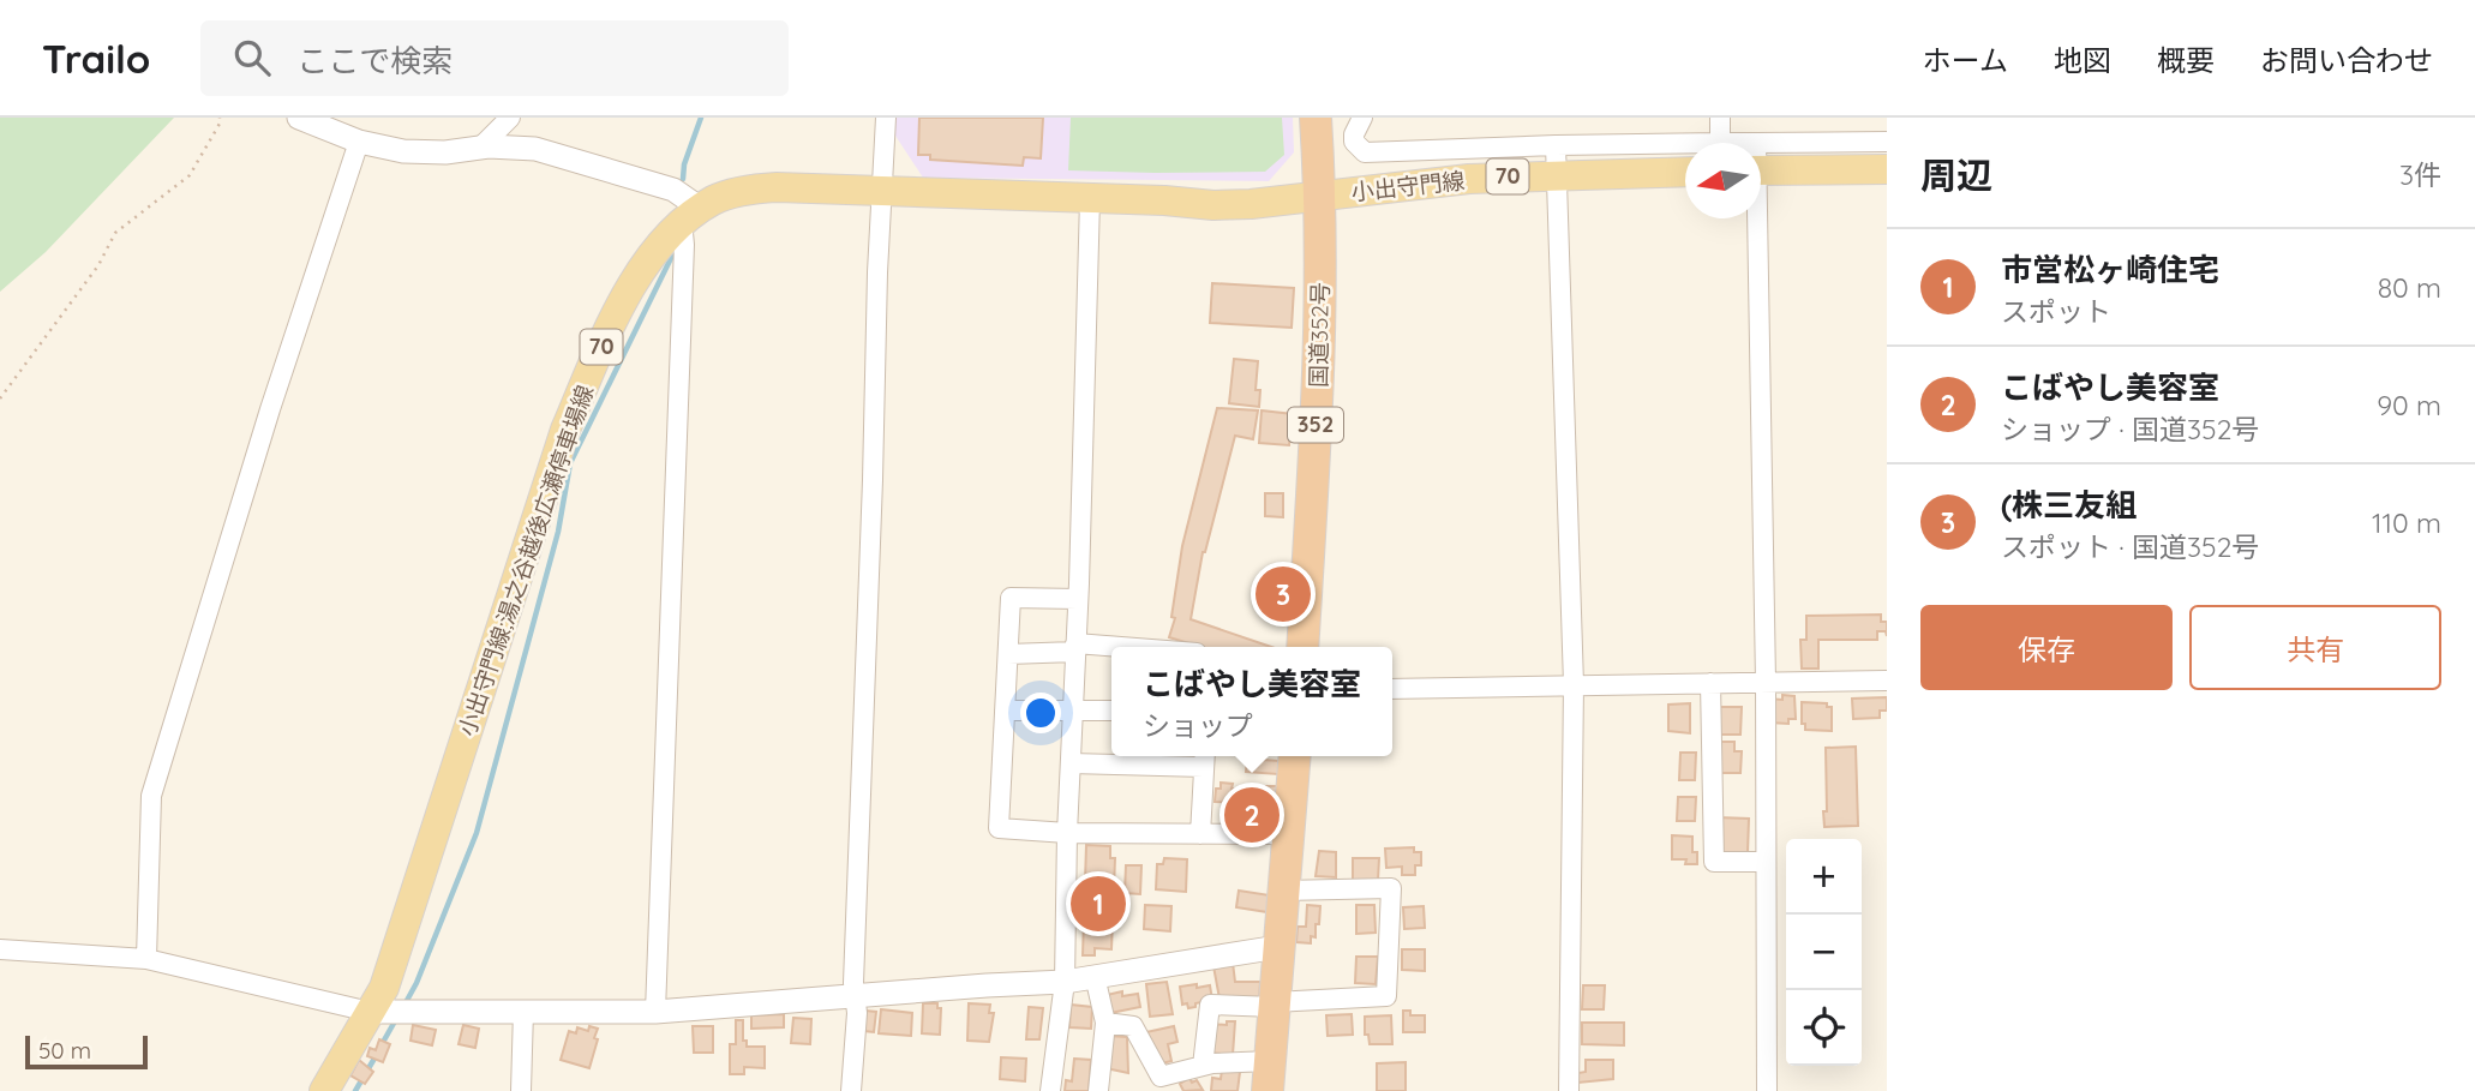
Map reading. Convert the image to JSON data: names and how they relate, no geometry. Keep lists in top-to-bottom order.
{
  "streets": {
    "highway": ["国道352号", "352"],
    "main road": ["70", "小出守門線", "小出守門線;湯之谷越後広瀬停車場線"]
  },
  "crossings": [
    ["小出守門線", "国道352号"],
    ["小出守門線", "小出守門線;湯之谷越後広瀬停車場線"],
    ["国道352号", "小出守門線;湯之谷越後広瀬停車場線"]
  ],
  "scale_bar": "50 m",
  "north": "left",
  "page": {
    "header": "Trailo",
    "search": "ここで検索",
    "nav": [
      "ホーム",
      "地図",
      "概要",
      "お問い合わせ"
    ],
    "heading": ["周辺", "3件"],
    "list": [
      {
        "mark": "1",
        "name": "市営松ヶ崎住宅",
        "note": "スポット",
        "value": "80 m"
      },
      {
        "mark": "2",
        "name": "こばやし美容室",
        "note": "ショップ · 国道352号",
        "value": "90 m"
      },
      {
        "mark": "3",
        "name": "(株三友組",
        "note": "スポット · 国道352号",
        "value": "110 m"
      }
    ],
    "pins": ["3", "2", "1"],
    "buttons": ["保存", "共有"],
    "popup": ["こばやし美容室", "ショップ"],
    "map_buttons": ["+", "−"],
    "scale": "50 m"
  }
}
